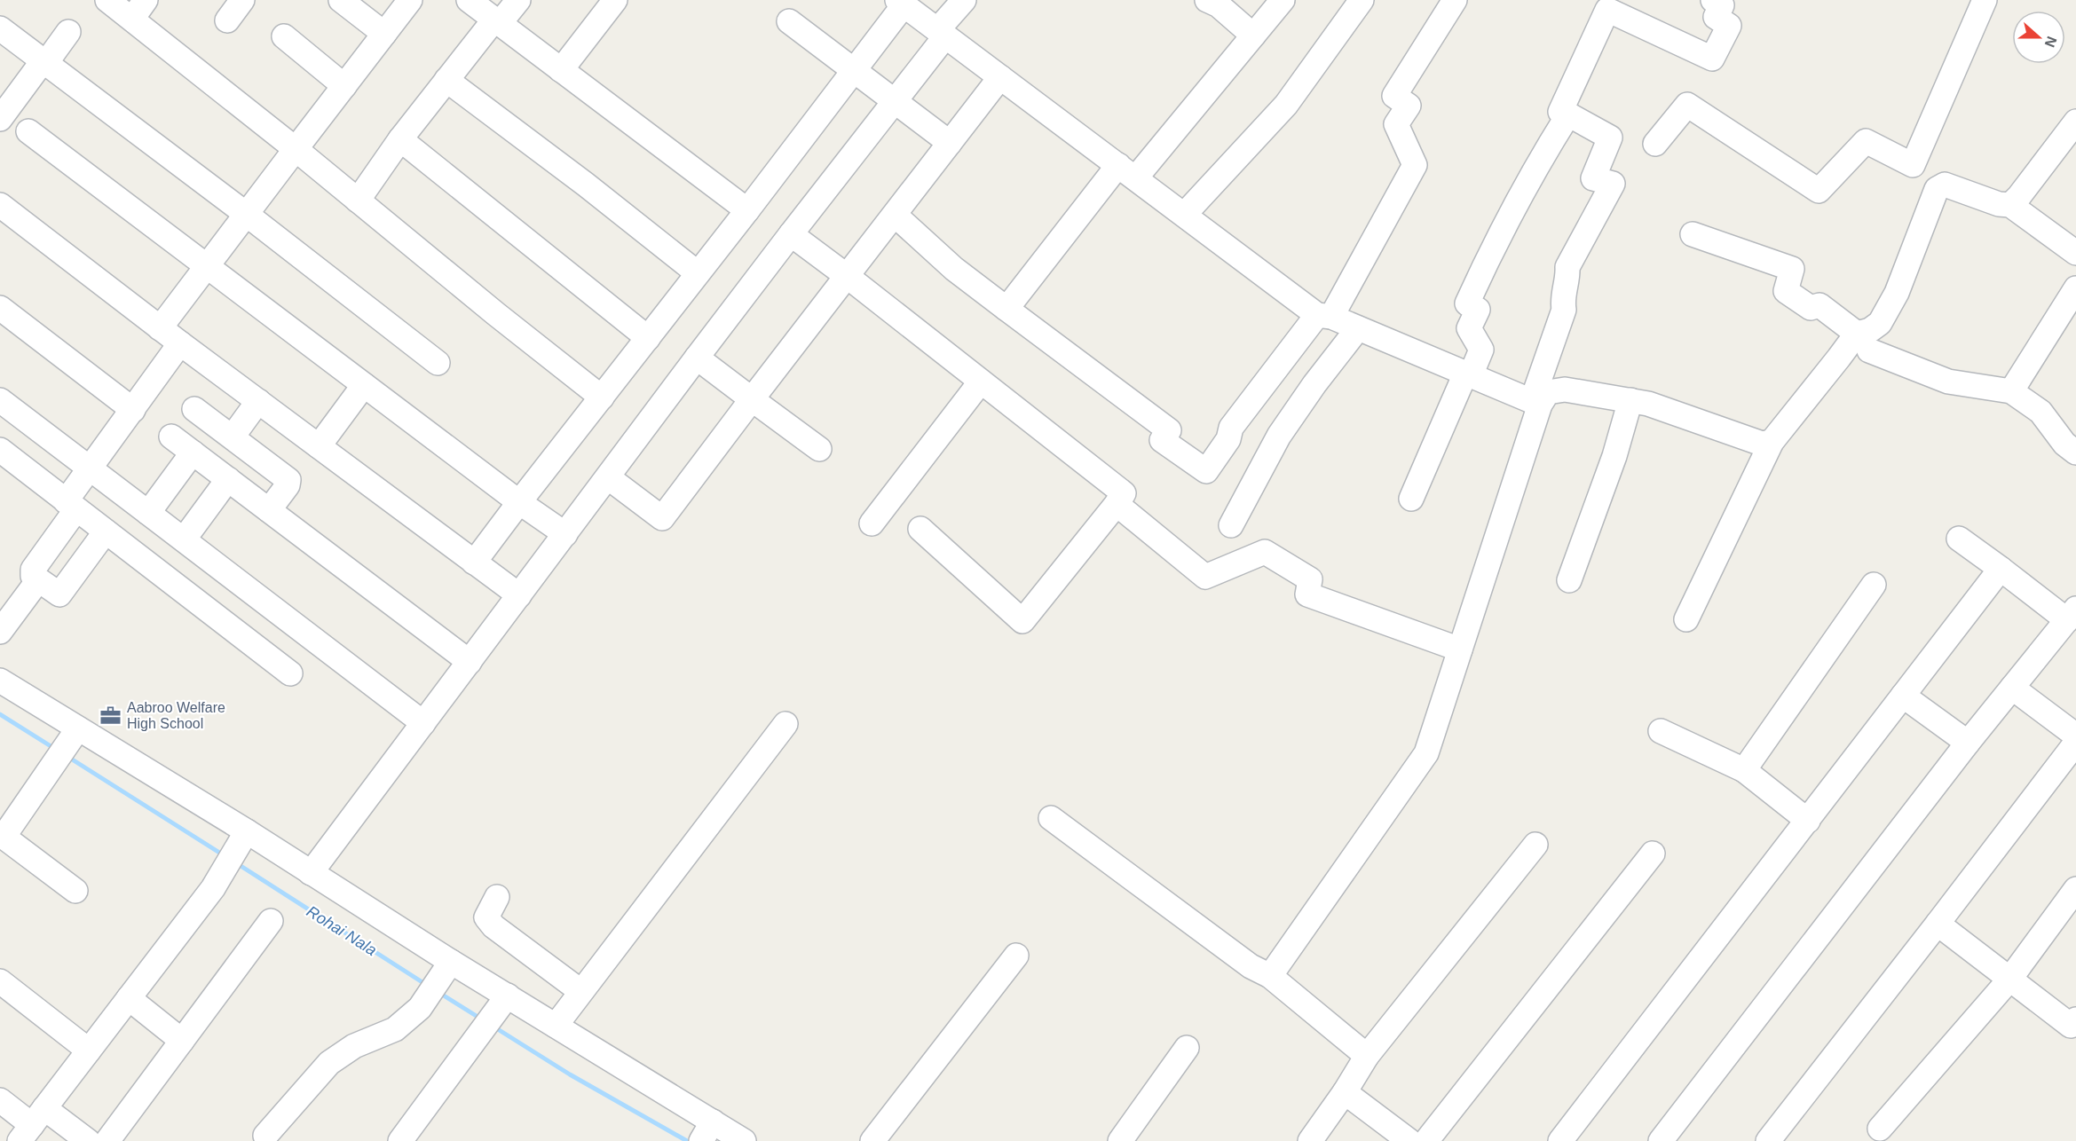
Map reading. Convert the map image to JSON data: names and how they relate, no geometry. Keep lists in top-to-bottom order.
{
  "water": ["Rohai Nala"],
  "places": {
    "office": ["Aabroo Welfare High School"]
  },
  "north": "right"
}
